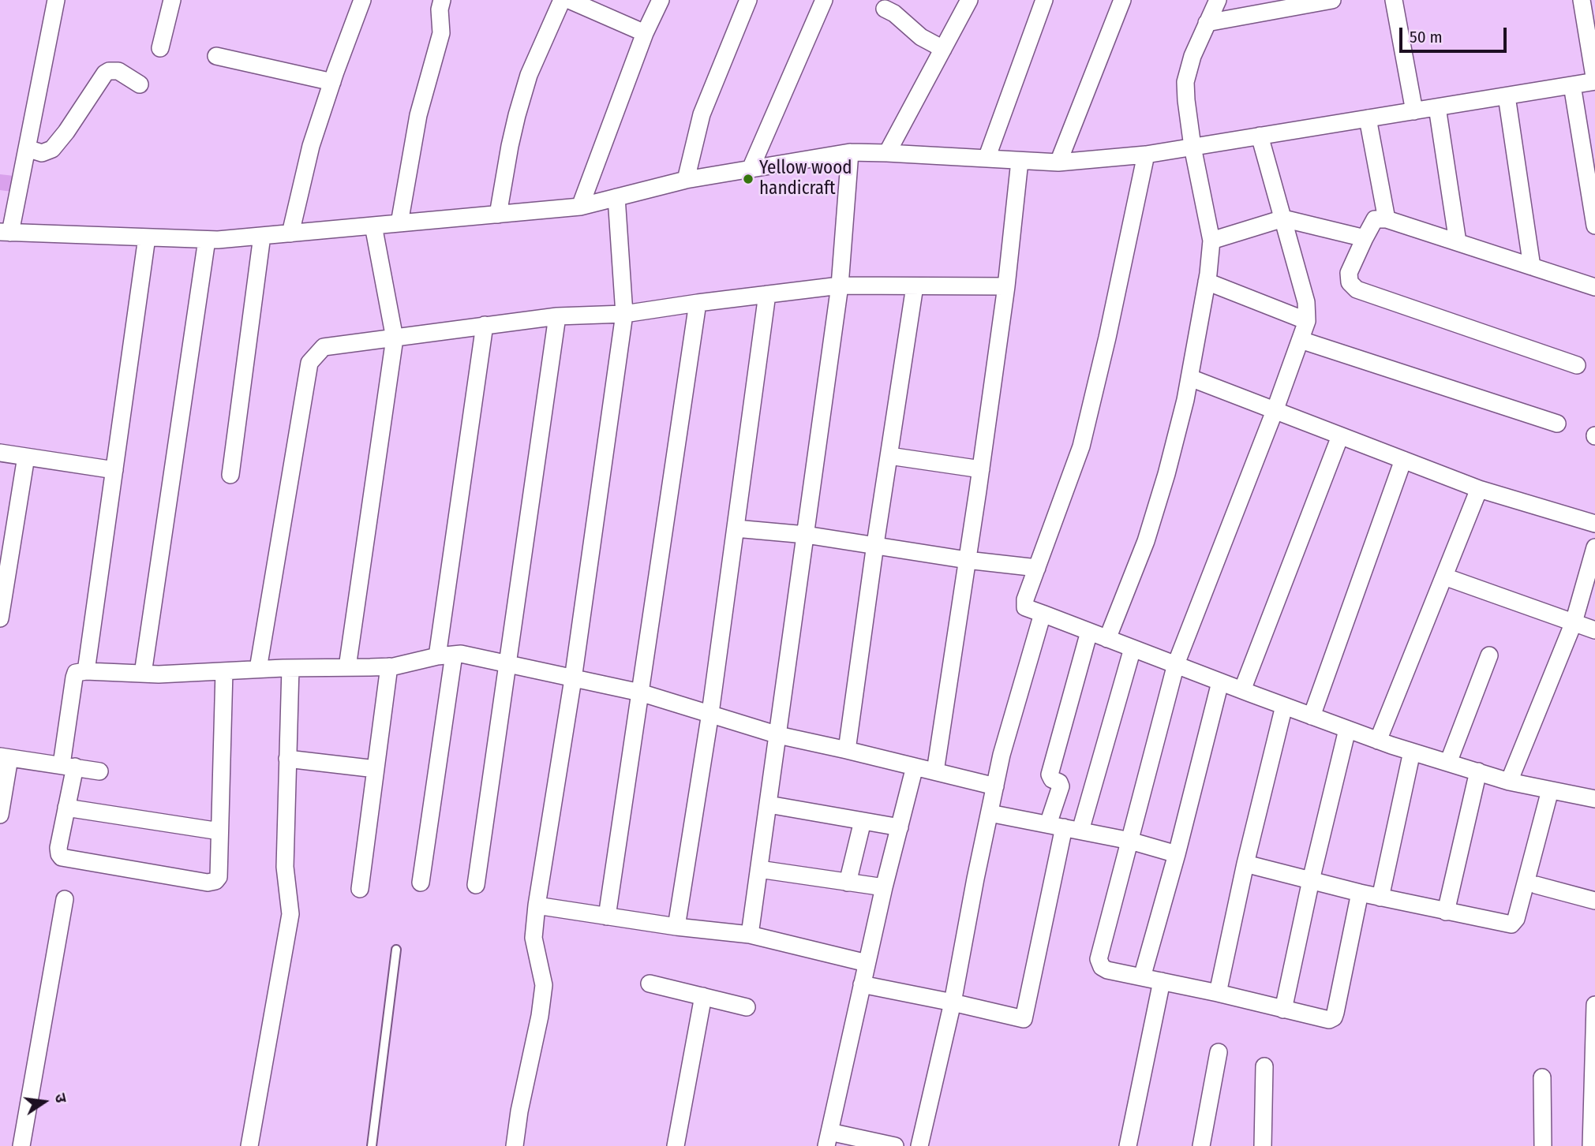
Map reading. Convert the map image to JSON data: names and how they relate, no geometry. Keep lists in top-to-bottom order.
{
  "places": ["Yellow wood handicraft"],
  "scale_bar": "50 m",
  "north": "right"
}
